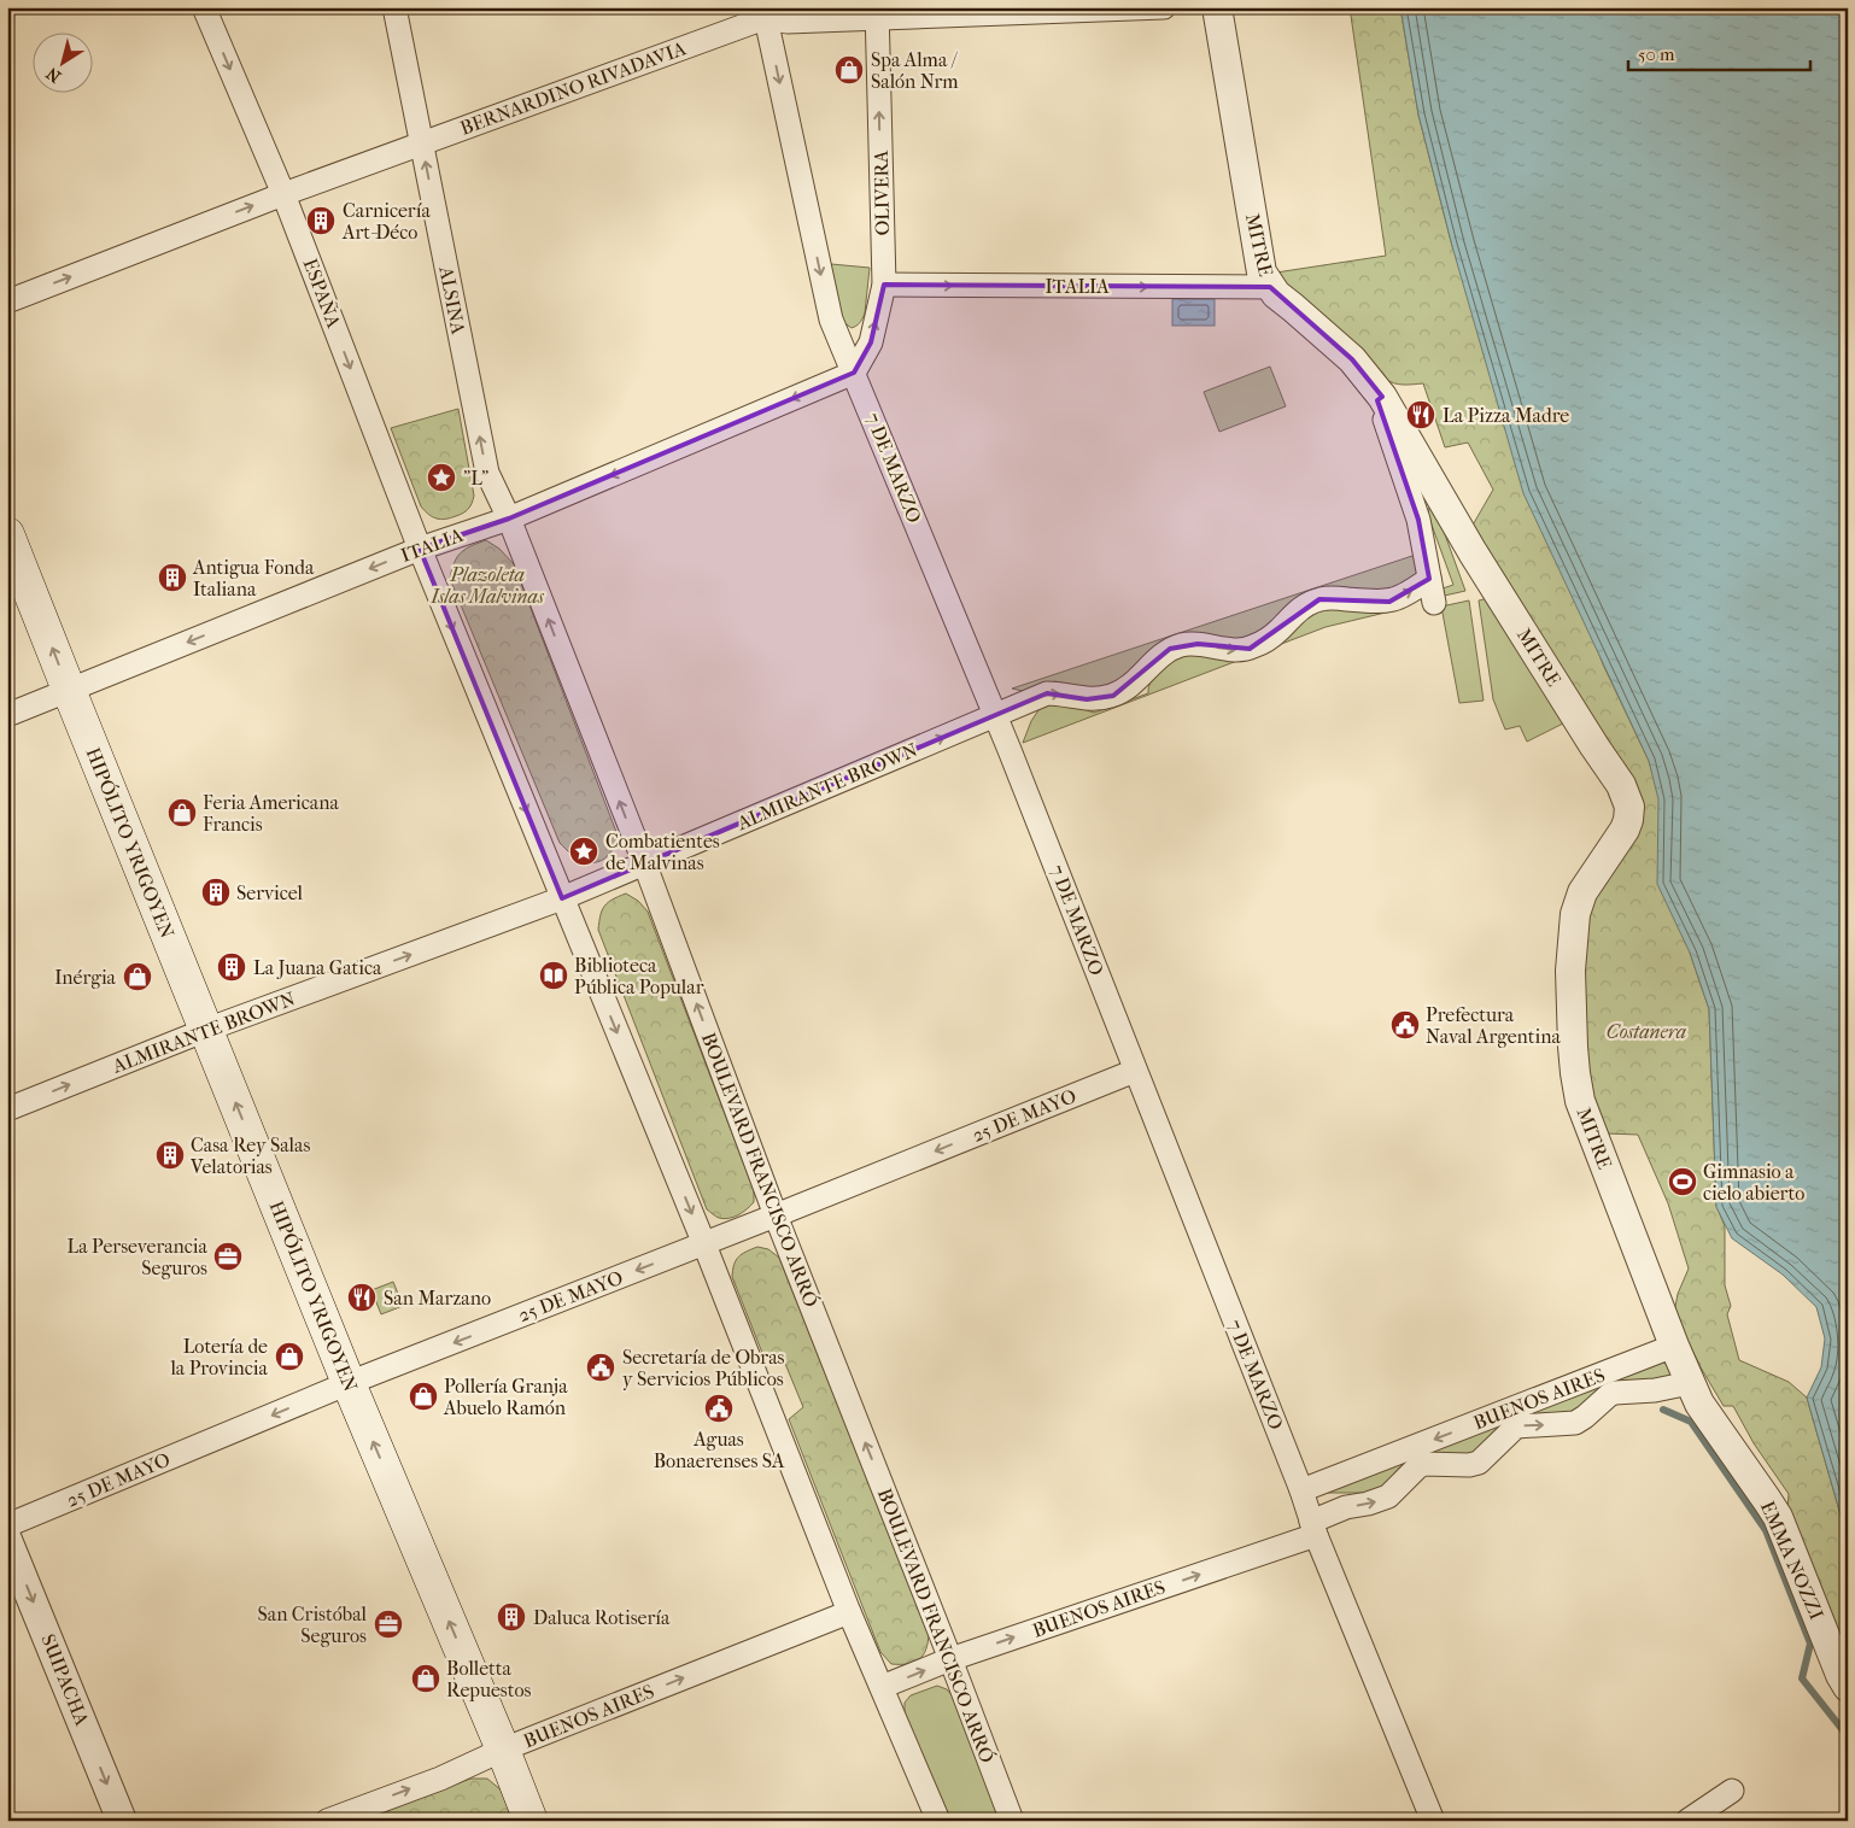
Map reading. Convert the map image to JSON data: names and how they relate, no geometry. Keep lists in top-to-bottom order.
{
  "streets": {
    "main road": ["HIPÓLITO YRIGOYEN"],
    "street": [
      "BERNARDINO RIVADAVIA",
      "OLIVERA",
      "MITRE",
      "ITALIA",
      "ESPAÑA",
      "ALSINA",
      "7 DE MARZO",
      "ALMIRANTE BROWN",
      "25 DE MAYO",
      "BOULEVARD FRANCISCO ARRÓ",
      "BUENOS AIRES",
      "EMMA NOZZI",
      "SUIPACHA"
    ]
  },
  "crossings": [
    ["BERNARDINO RIVADAVIA", "OLIVERA"],
    ["BERNARDINO RIVADAVIA", "ESPAÑA"],
    ["BERNARDINO RIVADAVIA", "ALSINA"],
    ["BERNARDINO RIVADAVIA", "7 DE MARZO"],
    ["OLIVERA", "ITALIA"],
    ["OLIVERA", "7 DE MARZO"],
    ["MITRE", "ITALIA"],
    ["MITRE", "BUENOS AIRES"],
    ["MITRE", "EMMA NOZZI"],
    ["ITALIA", "ESPAÑA"],
    ["ITALIA", "ALSINA"],
    ["ITALIA", "7 DE MARZO"],
    ["ITALIA", "HIPÓLITO YRIGOYEN"],
    ["ITALIA", "BOULEVARD FRANCISCO ARRÓ"],
    ["ALSINA", "BOULEVARD FRANCISCO ARRÓ"],
    ["7 DE MARZO", "ALMIRANTE BROWN"],
    ["7 DE MARZO", "25 DE MAYO"],
    ["7 DE MARZO", "BUENOS AIRES"],
    ["ALMIRANTE BROWN", "HIPÓLITO YRIGOYEN"],
    ["ALMIRANTE BROWN", "BOULEVARD FRANCISCO ARRÓ"],
    ["HIPÓLITO YRIGOYEN", "25 DE MAYO"],
    ["HIPÓLITO YRIGOYEN", "BUENOS AIRES"],
    ["25 DE MAYO", "BOULEVARD FRANCISCO ARRÓ"],
    ["BOULEVARD FRANCISCO ARRÓ", "BUENOS AIRES"],
    ["BUENOS AIRES", "EMMA NOZZI"]
  ],
  "one_way": [
    "OLIVERA",
    "ESPAÑA",
    "ALSINA",
    "ALMIRANTE BROWN",
    "HIPÓLITO YRIGOYEN",
    "25 DE MAYO",
    "SUIPACHA"
  ],
  "parks": ["Plazoleta Islas Malvinas", "Costanera"],
  "places": {
    "shop": [
      "Spa Alma / Salón Nrm",
      "Feria Americana Francis",
      "Inérgia",
      "Lotería de la Provincia",
      "Pollería Granja Abuelo Ramón",
      "Bolletta Repuestos"
    ],
    "building": [
      "Carnicería Art-Déco",
      "Antigua Fonda Italiana",
      "Servicel",
      "La Juana Gatica",
      "Casa Rey Salas Velatorias",
      "Daluca Rotisería"
    ],
    "restaurant": ["La Pizza Madre", "San Marzano"],
    "place": ["\"L\"", "Combatientes de Malvinas"],
    "library": ["Biblioteca Pública Popular"],
    "public building": ["Prefectura Naval Argentina", "Secretaría de Obras y Servicios Públicos", "Aguas Bonaerenses SA"],
    "sports": ["Gimnasio a cielo abierto"],
    "office": ["La Perseverancia Seguros", "San Cristóbal Seguros"]
  },
  "scale_bar": "50 m",
  "north": "bottom left"
}
